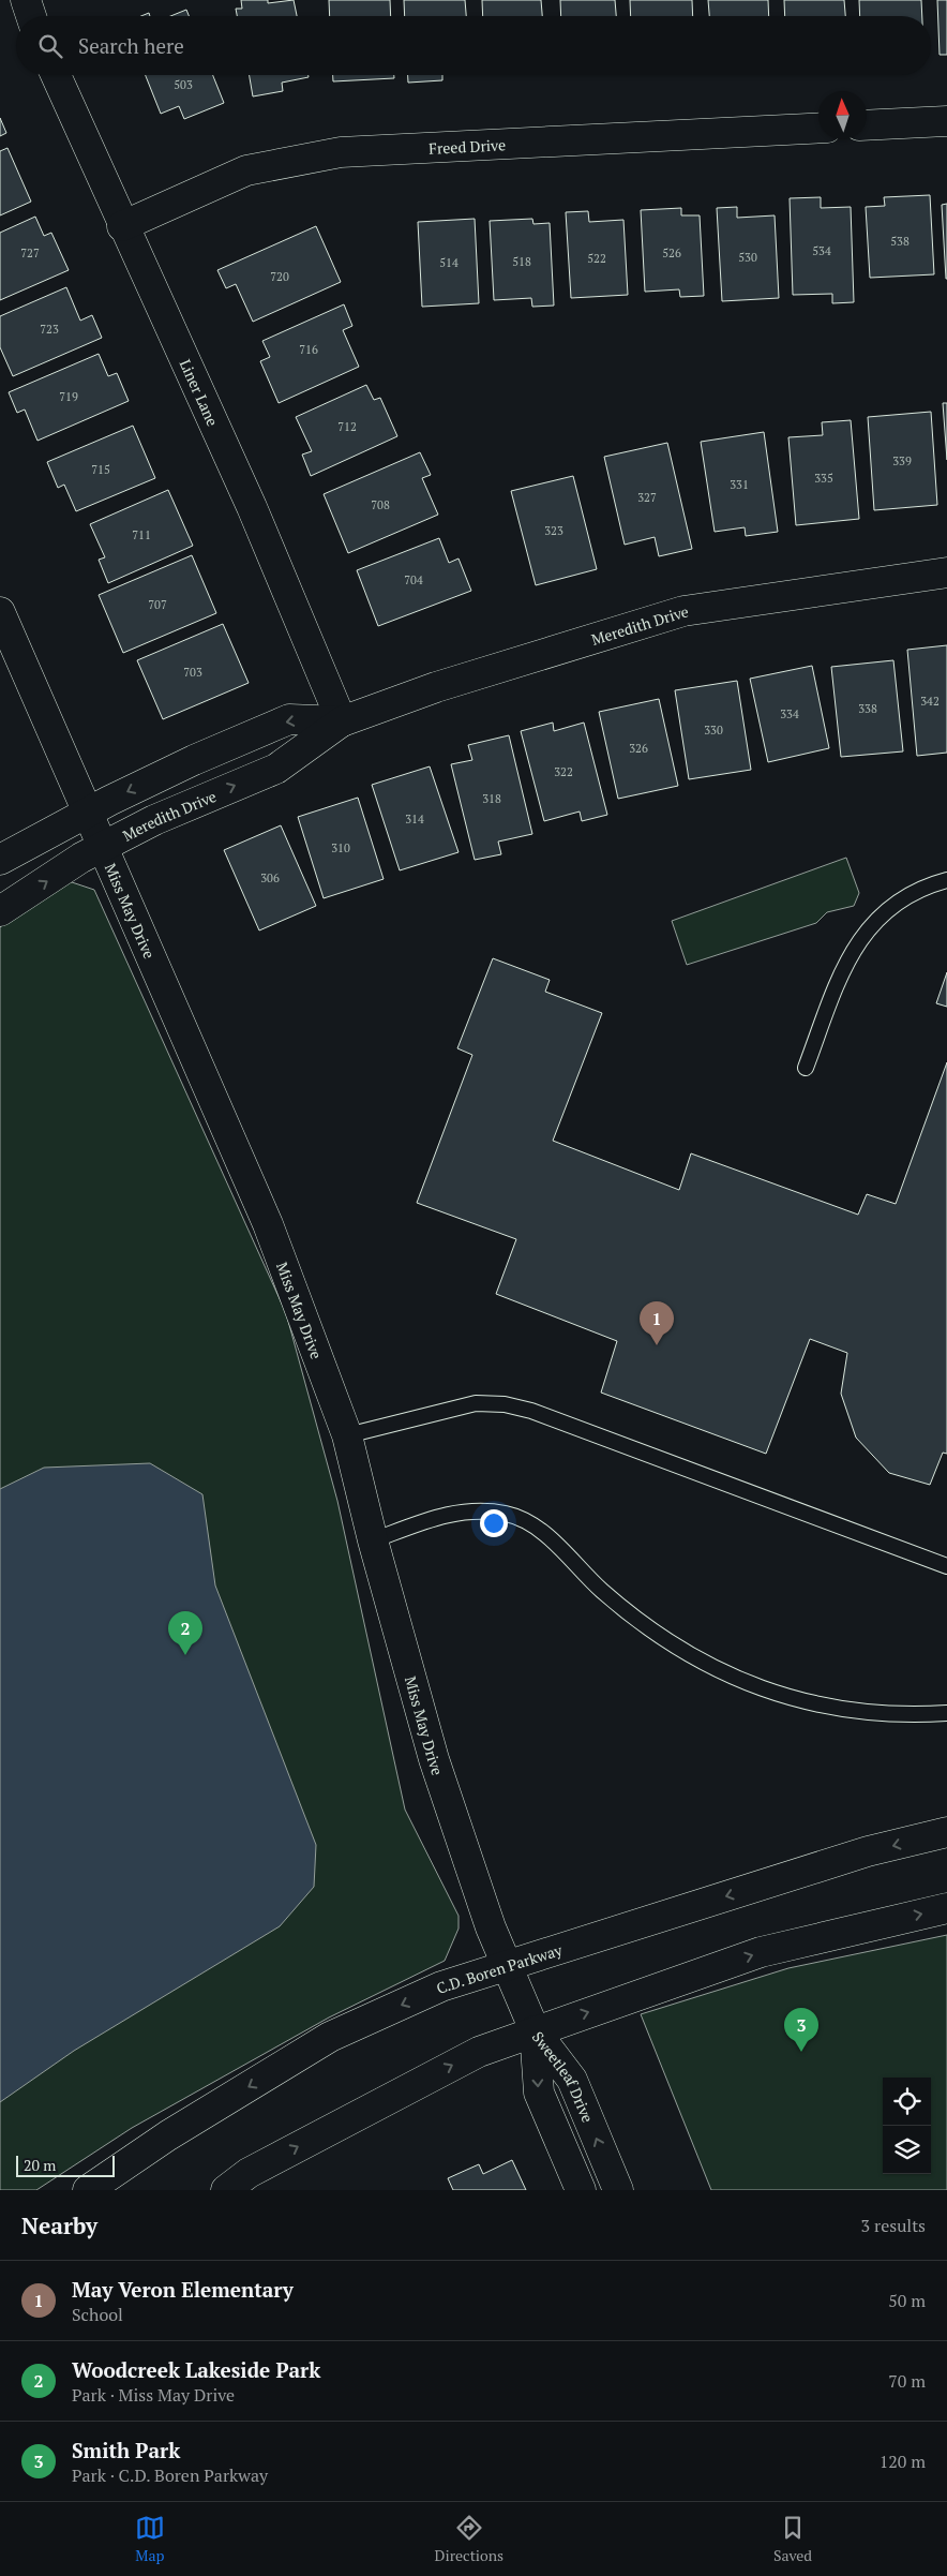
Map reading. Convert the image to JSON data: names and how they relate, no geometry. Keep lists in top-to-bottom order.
{
  "streets": {
    "street": [
      "Freed Drive",
      "Liner Lane",
      "Meredith Drive",
      "Miss May Drive",
      "C.D. Boren Parkway",
      "Sweetleaf Drive"
    ]
  },
  "crossings": [
    ["Freed Drive", "Liner Lane"],
    ["Liner Lane", "Meredith Drive"],
    ["Meredith Drive", "Miss May Drive"],
    ["Miss May Drive", "C.D. Boren Parkway"],
    ["Miss May Drive", "Sweetleaf Drive"]
  ],
  "house_numbers": [
    "503",
    "538",
    "534",
    "727",
    "526",
    "530",
    "522",
    "518",
    "514",
    "720",
    "723",
    "716",
    "719",
    "712",
    "339",
    "715",
    "335",
    "331",
    "327",
    "708",
    "323",
    "711",
    "704",
    "707",
    "703",
    "342",
    "338",
    "334",
    "330",
    "326",
    "322",
    "318",
    "314",
    "310",
    "306"
  ],
  "scale_bar": "20 m",
  "north": "top",
  "page": {
    "search": "Search here",
    "pins": ["1", "2", "3"],
    "scale": "20 m",
    "heading": ["Nearby", "3 results"],
    "list": [
      {
        "mark": "1",
        "name": "May Veron Elementary",
        "note": "School",
        "value": "50 m"
      },
      {
        "mark": "2",
        "name": "Woodcreek Lakeside Park",
        "note": "Park · Miss May Drive",
        "value": "70 m"
      },
      {
        "mark": "3",
        "name": "Smith Park",
        "note": "Park · C.D. Boren Parkway",
        "value": "120 m"
      }
    ],
    "nav": ["Map", "Directions", "Saved"]
  }
}
